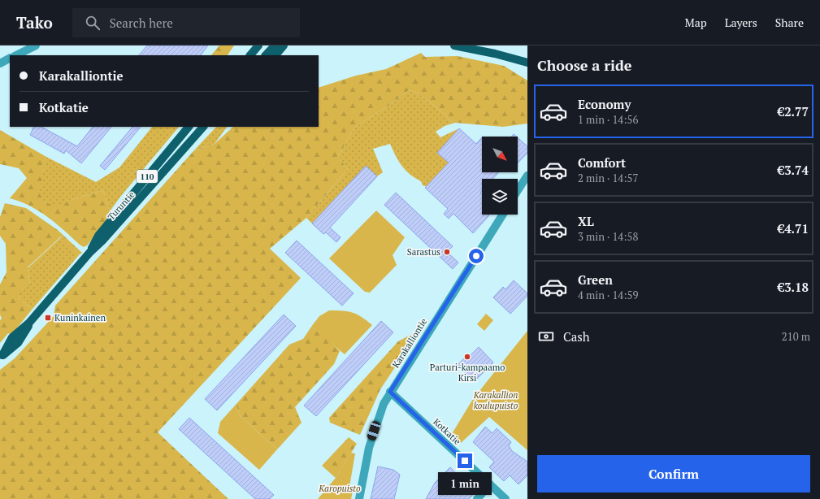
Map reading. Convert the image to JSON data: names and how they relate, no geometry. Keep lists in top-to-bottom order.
{
  "streets": {
    "main road": ["110", "Turuntie"],
    "street": ["Karakalliontie", "Kotkatie"]
  },
  "crossings": [
    ["Karakalliontie", "Kotkatie"]
  ],
  "parks": ["Karakallion koulupuisto", "Karopuisto"],
  "places": {
    "other": ["Sarastus", "Parturi-kampaamo Kirsi"],
    "transit": ["Kuninkainen"]
  },
  "north": "bottom right",
  "page": {
    "header": "Tako",
    "search": "Search here",
    "nav": ["Map", "Layers", "Share"],
    "heading": "Choose a ride",
    "banner": ["Karakalliontie", "Kotkatie"],
    "list": [
      {
        "name": "Economy",
        "note": "1 min · 14:56",
        "value": "€2.77"
      },
      {
        "name": "Comfort",
        "note": "2 min · 14:57",
        "value": "€3.74"
      },
      {
        "name": "XL",
        "note": "3 min · 14:58",
        "value": "€4.71"
      },
      {
        "name": "Green",
        "note": "4 min · 14:59",
        "value": "€3.18"
      }
    ],
    "pay": ["Cash", "210 m"],
    "buttons": "Confirm",
    "bubble": "1 min"
  }
}
